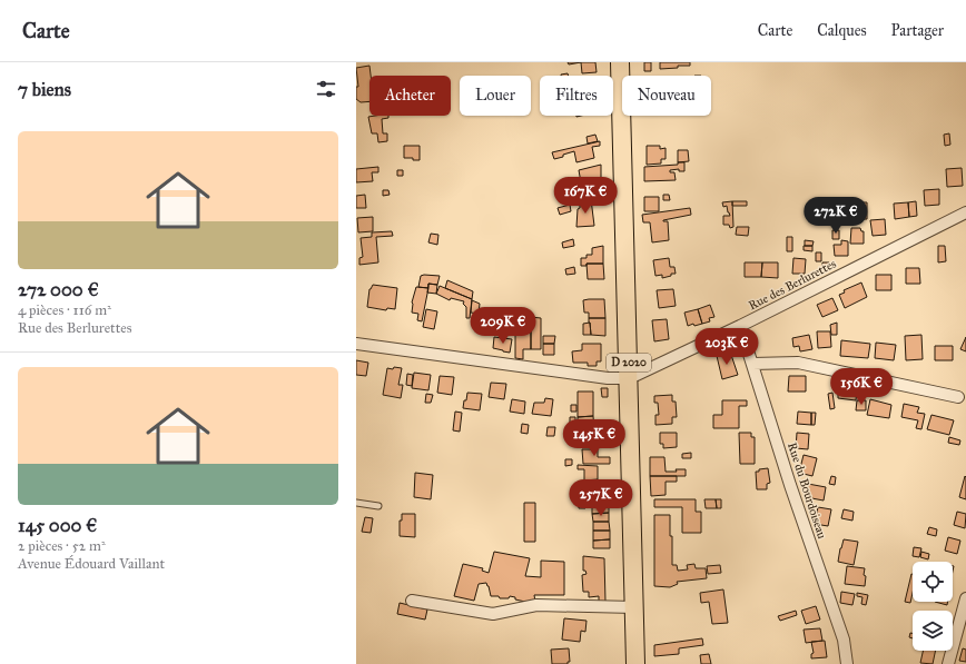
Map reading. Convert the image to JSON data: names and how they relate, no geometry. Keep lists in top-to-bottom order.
{
  "streets": {
    "main road": ["D 2020"],
    "street": ["Rue des Berlurettes", "Rue du Bourdoiseau"]
  },
  "crossings": [
    ["Rue des Berlurettes", "D 2020"],
    ["Rue des Berlurettes", "Rue du Bourdoiseau"]
  ],
  "page": {
    "header": "Carte",
    "nav": ["Carte", "Calques", "Partager"],
    "heading": "7 biens",
    "chip": [
      "Acheter",
      "Louer",
      "Filtres",
      "Nouveau"
    ],
    "list": [
      {
        "name": "272 000 €",
        "note": "4 pièces · 116 m² · Rue des Berlurettes"
      },
      {
        "name": "145 000 €",
        "note": "2 pièces · 52 m² · Avenue Édouard Vaillant"
      }
    ],
    "price": [
      "167K €",
      "272K €",
      "209K €",
      "203K €",
      "156K €",
      "145K €",
      "257K €"
    ]
  }
}
